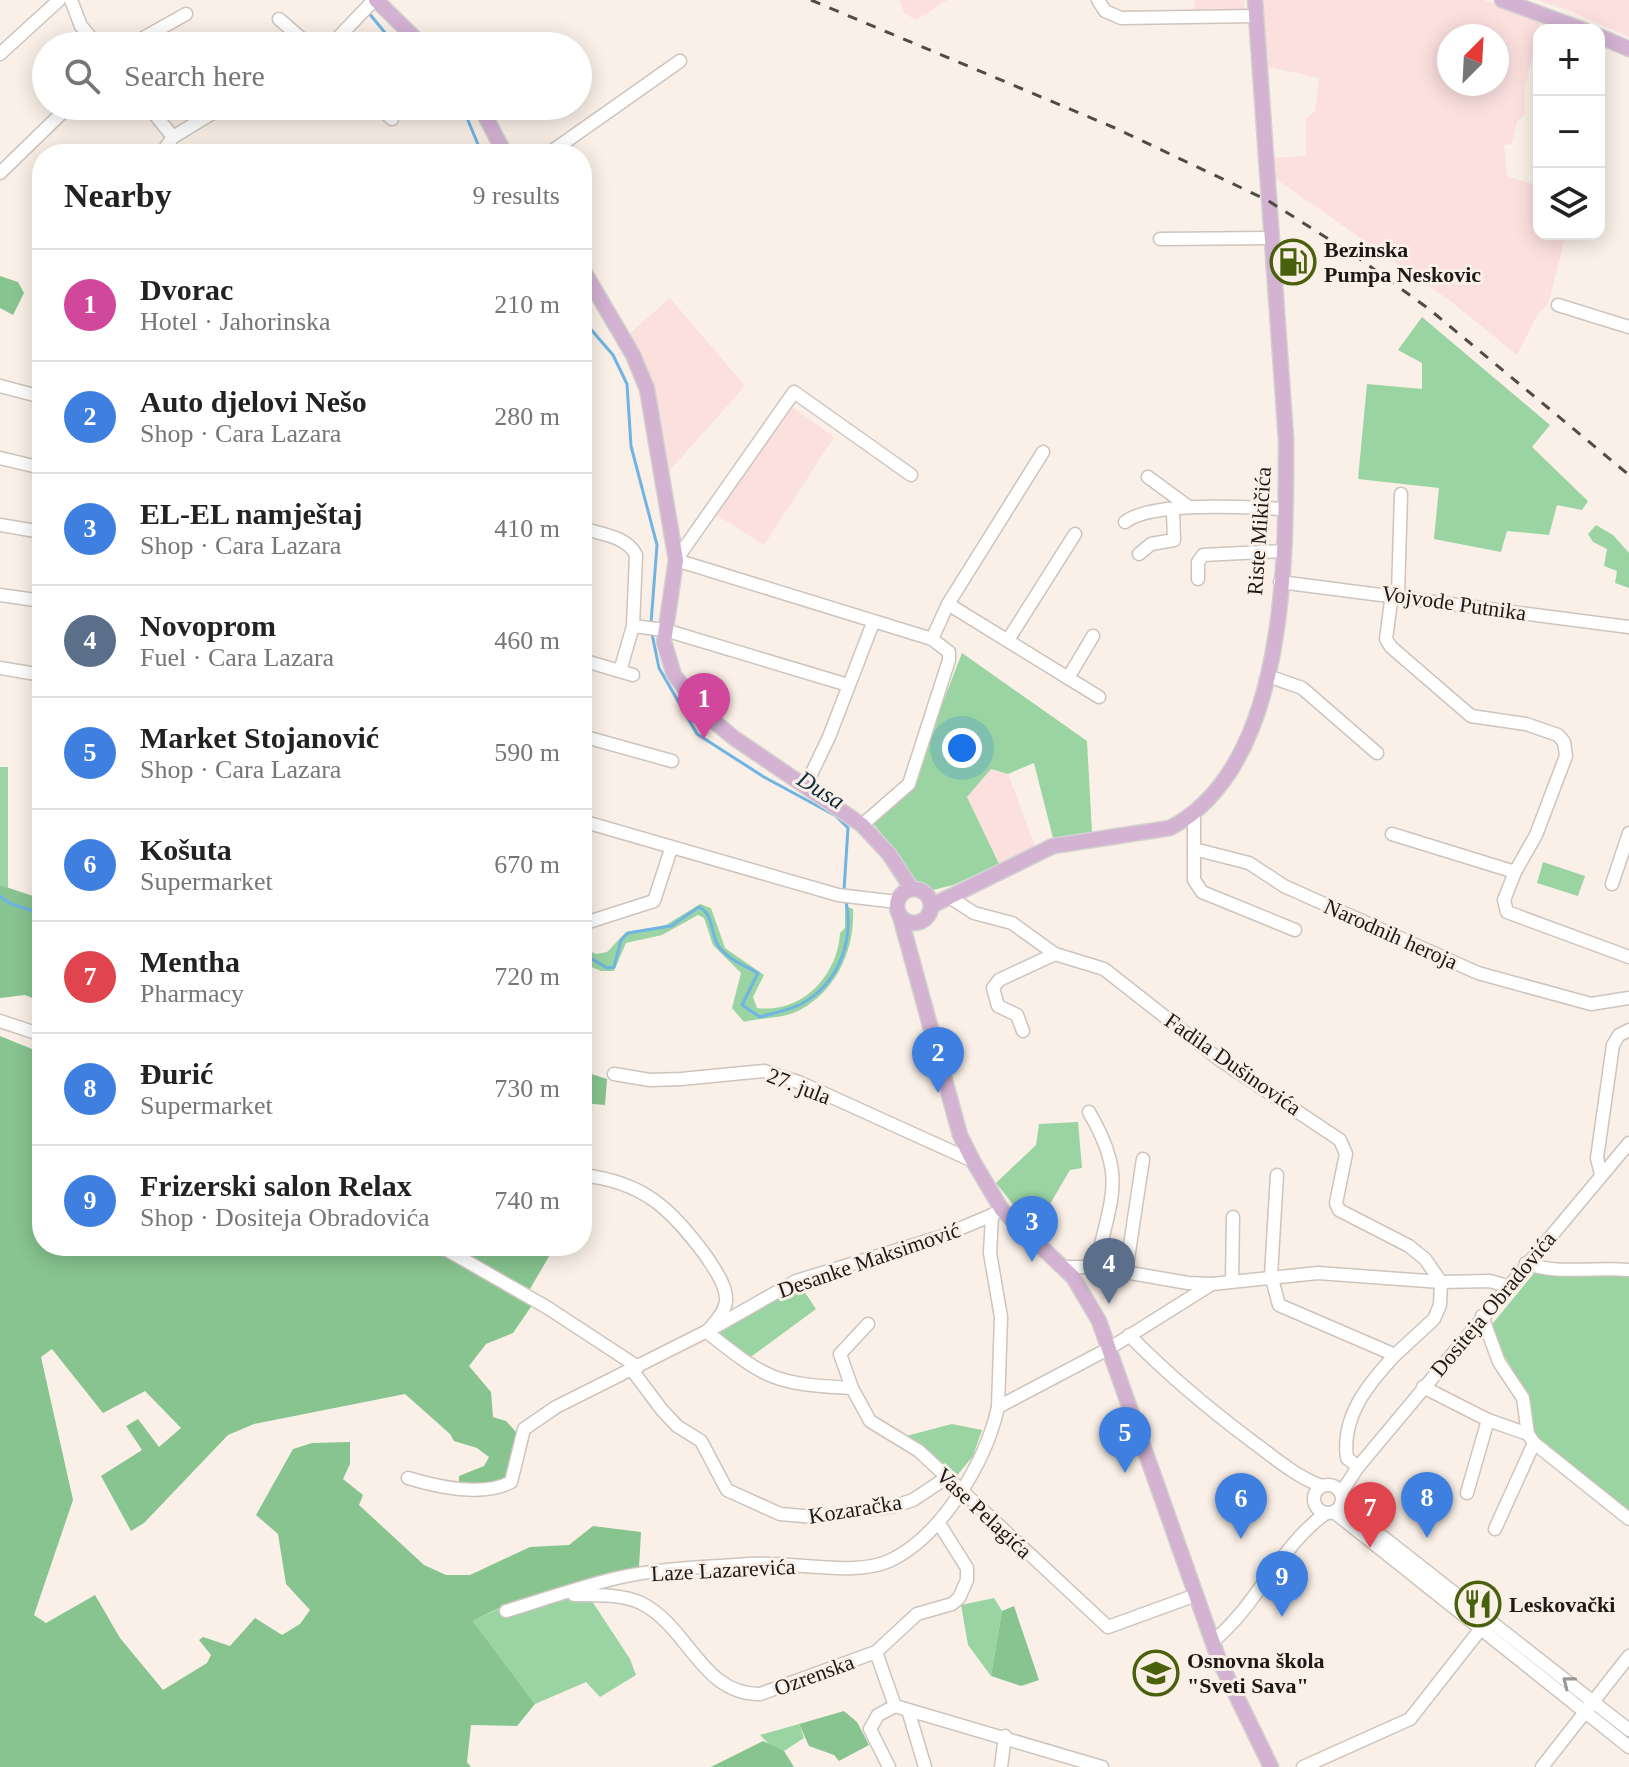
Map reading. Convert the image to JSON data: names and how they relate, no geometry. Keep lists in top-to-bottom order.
{
  "streets": {
    "main road": ["Riste Mikičića"],
    "street": [
      "Vojvode Putnika",
      "Narodnih heroja",
      "Fadila Dušinovića",
      "27. jula",
      "Desanke Maksimović",
      "Dositeja Obradovića",
      "Kozaračka",
      "Vase Pelagića",
      "Laze Lazarevića",
      "Ozrenska"
    ]
  },
  "crossings": [
    ["Riste Mikičića", "Vojvode Putnika"],
    ["Riste Mikičića", "Fadila Dušinovića"],
    ["Desanke Maksimović", "Kozaračka"],
    ["Desanke Maksimović", "Laze Lazarevića"],
    ["Kozaračka", "Vase Pelagića"],
    ["Vase Pelagića", "Laze Lazarevića"],
    ["Laze Lazarevića", "Ozrenska"]
  ],
  "water": ["Dusa"],
  "places": {
    "fuel station": ["Bezinska Pumpa Neskovic"],
    "restaurant": ["Leskovački"],
    "school or university": ["Osnovna škola \"Sveti Sava\""]
  },
  "north": "top right",
  "page": {
    "map_buttons": ["+", "−"],
    "search": "Search here",
    "heading": ["Nearby", "9 results"],
    "list": [
      {
        "mark": "1",
        "name": "Dvorac",
        "note": "Hotel · Jahorinska",
        "value": "210 m"
      },
      {
        "mark": "2",
        "name": "Auto djelovi Nešo",
        "note": "Shop · Cara Lazara",
        "value": "280 m"
      },
      {
        "mark": "3",
        "name": "EL-EL namještaj",
        "note": "Shop · Cara Lazara",
        "value": "410 m"
      },
      {
        "mark": "4",
        "name": "Novoprom",
        "note": "Fuel · Cara Lazara",
        "value": "460 m"
      },
      {
        "mark": "5",
        "name": "Market Stojanović",
        "note": "Shop · Cara Lazara",
        "value": "590 m"
      },
      {
        "mark": "6",
        "name": "Košuta",
        "note": "Supermarket",
        "value": "670 m"
      },
      {
        "mark": "7",
        "name": "Mentha",
        "note": "Pharmacy",
        "value": "720 m"
      },
      {
        "mark": "8",
        "name": "Đurić",
        "note": "Supermarket",
        "value": "730 m"
      },
      {
        "mark": "9",
        "name": "Frizerski salon Relax",
        "note": "Shop · Dositeja Obradovića",
        "value": "740 m"
      }
    ],
    "pins": [
      "1",
      "2",
      "3",
      "4",
      "5",
      "8",
      "6",
      "7",
      "9"
    ]
  }
}
